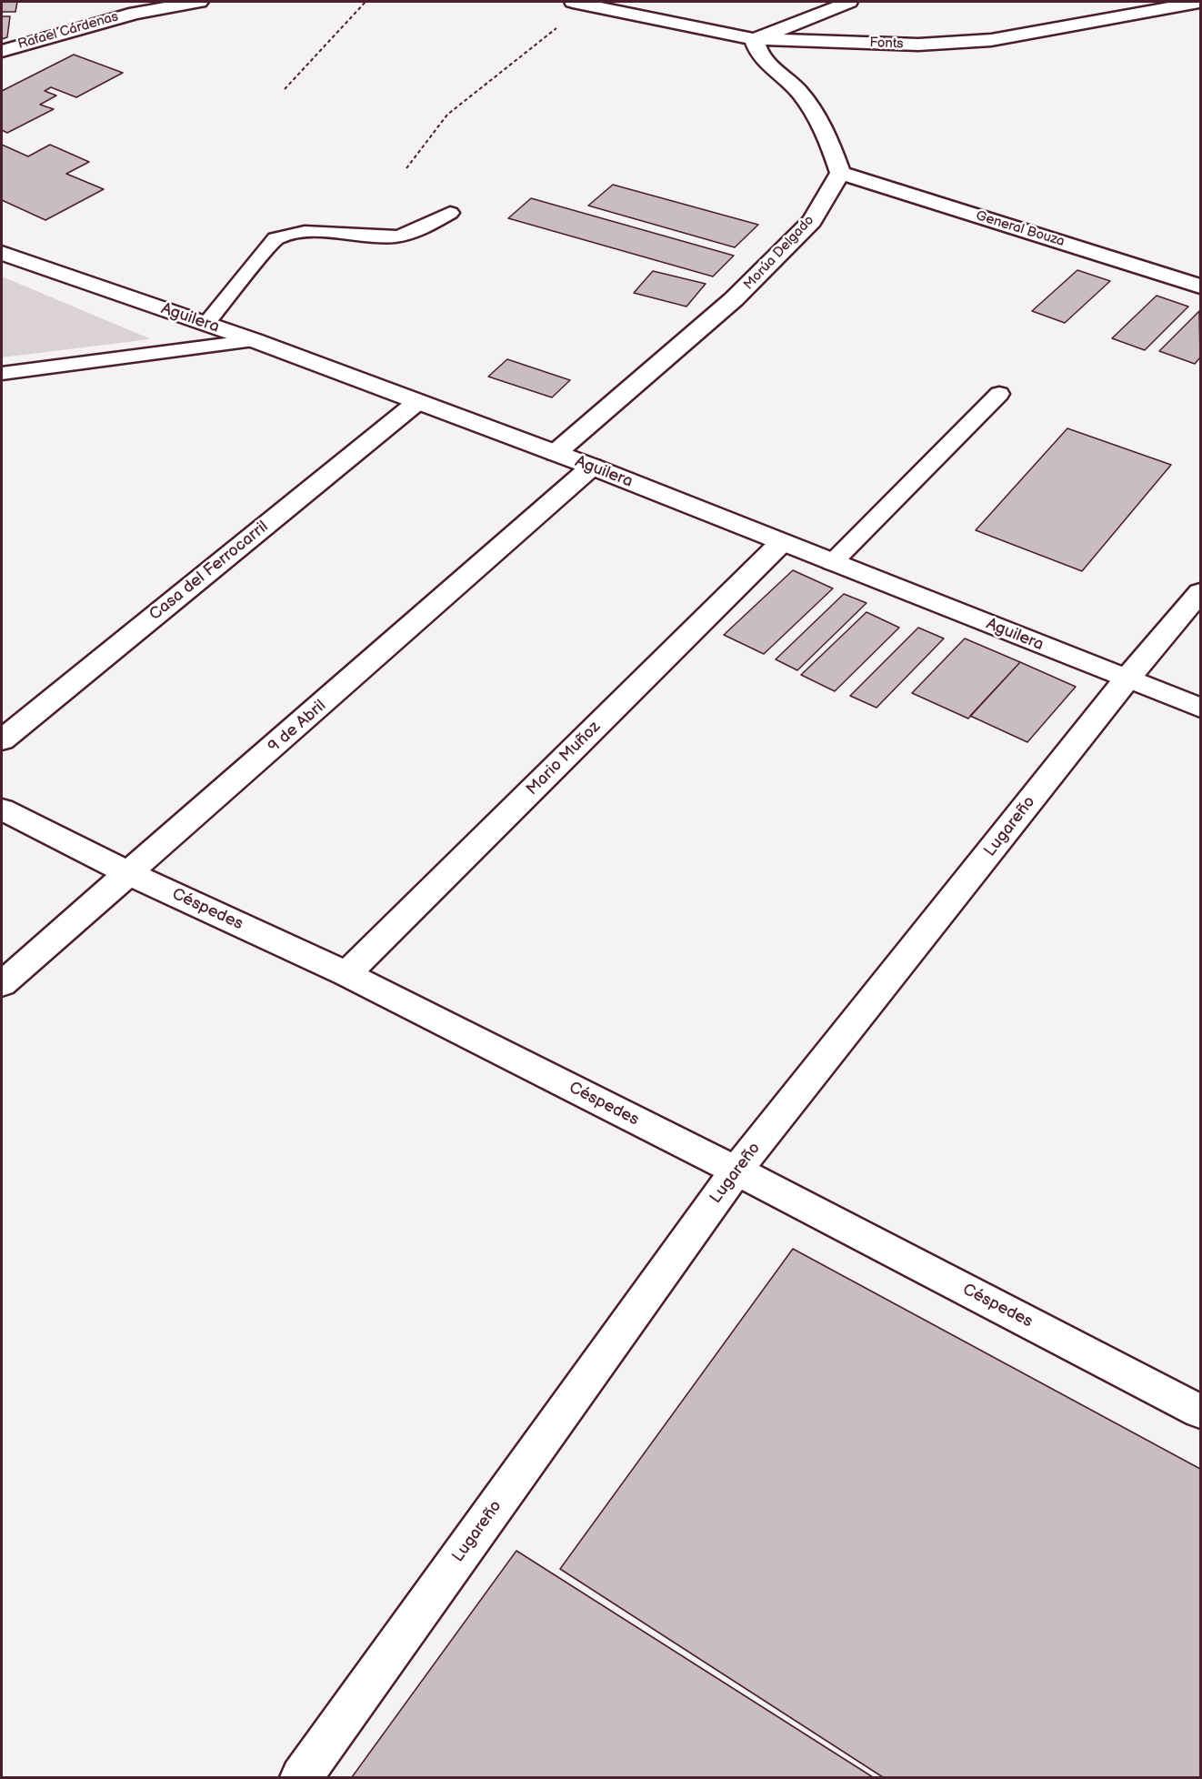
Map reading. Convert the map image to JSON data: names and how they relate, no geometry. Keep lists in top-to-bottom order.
{
  "streets": {
    "street": [
      "Rafael Cárdenas",
      "Fonts",
      "General Bouza",
      "Morúa Delgado",
      "Aguilera",
      "Casa del Ferrocarril",
      "9 de Abril",
      "Mario Muñoz",
      "Lugareño",
      "Céspedes"
    ]
  },
  "crossings": [
    ["General Bouza", "Morúa Delgado"],
    ["Morúa Delgado", "Aguilera"],
    ["Aguilera", "Casa del Ferrocarril"],
    ["Aguilera", "9 de Abril"],
    ["Aguilera", "Mario Muñoz"],
    ["Aguilera", "Lugareño"],
    ["9 de Abril", "Céspedes"],
    ["Mario Muñoz", "Céspedes"],
    ["Lugareño", "Céspedes"]
  ]
}
